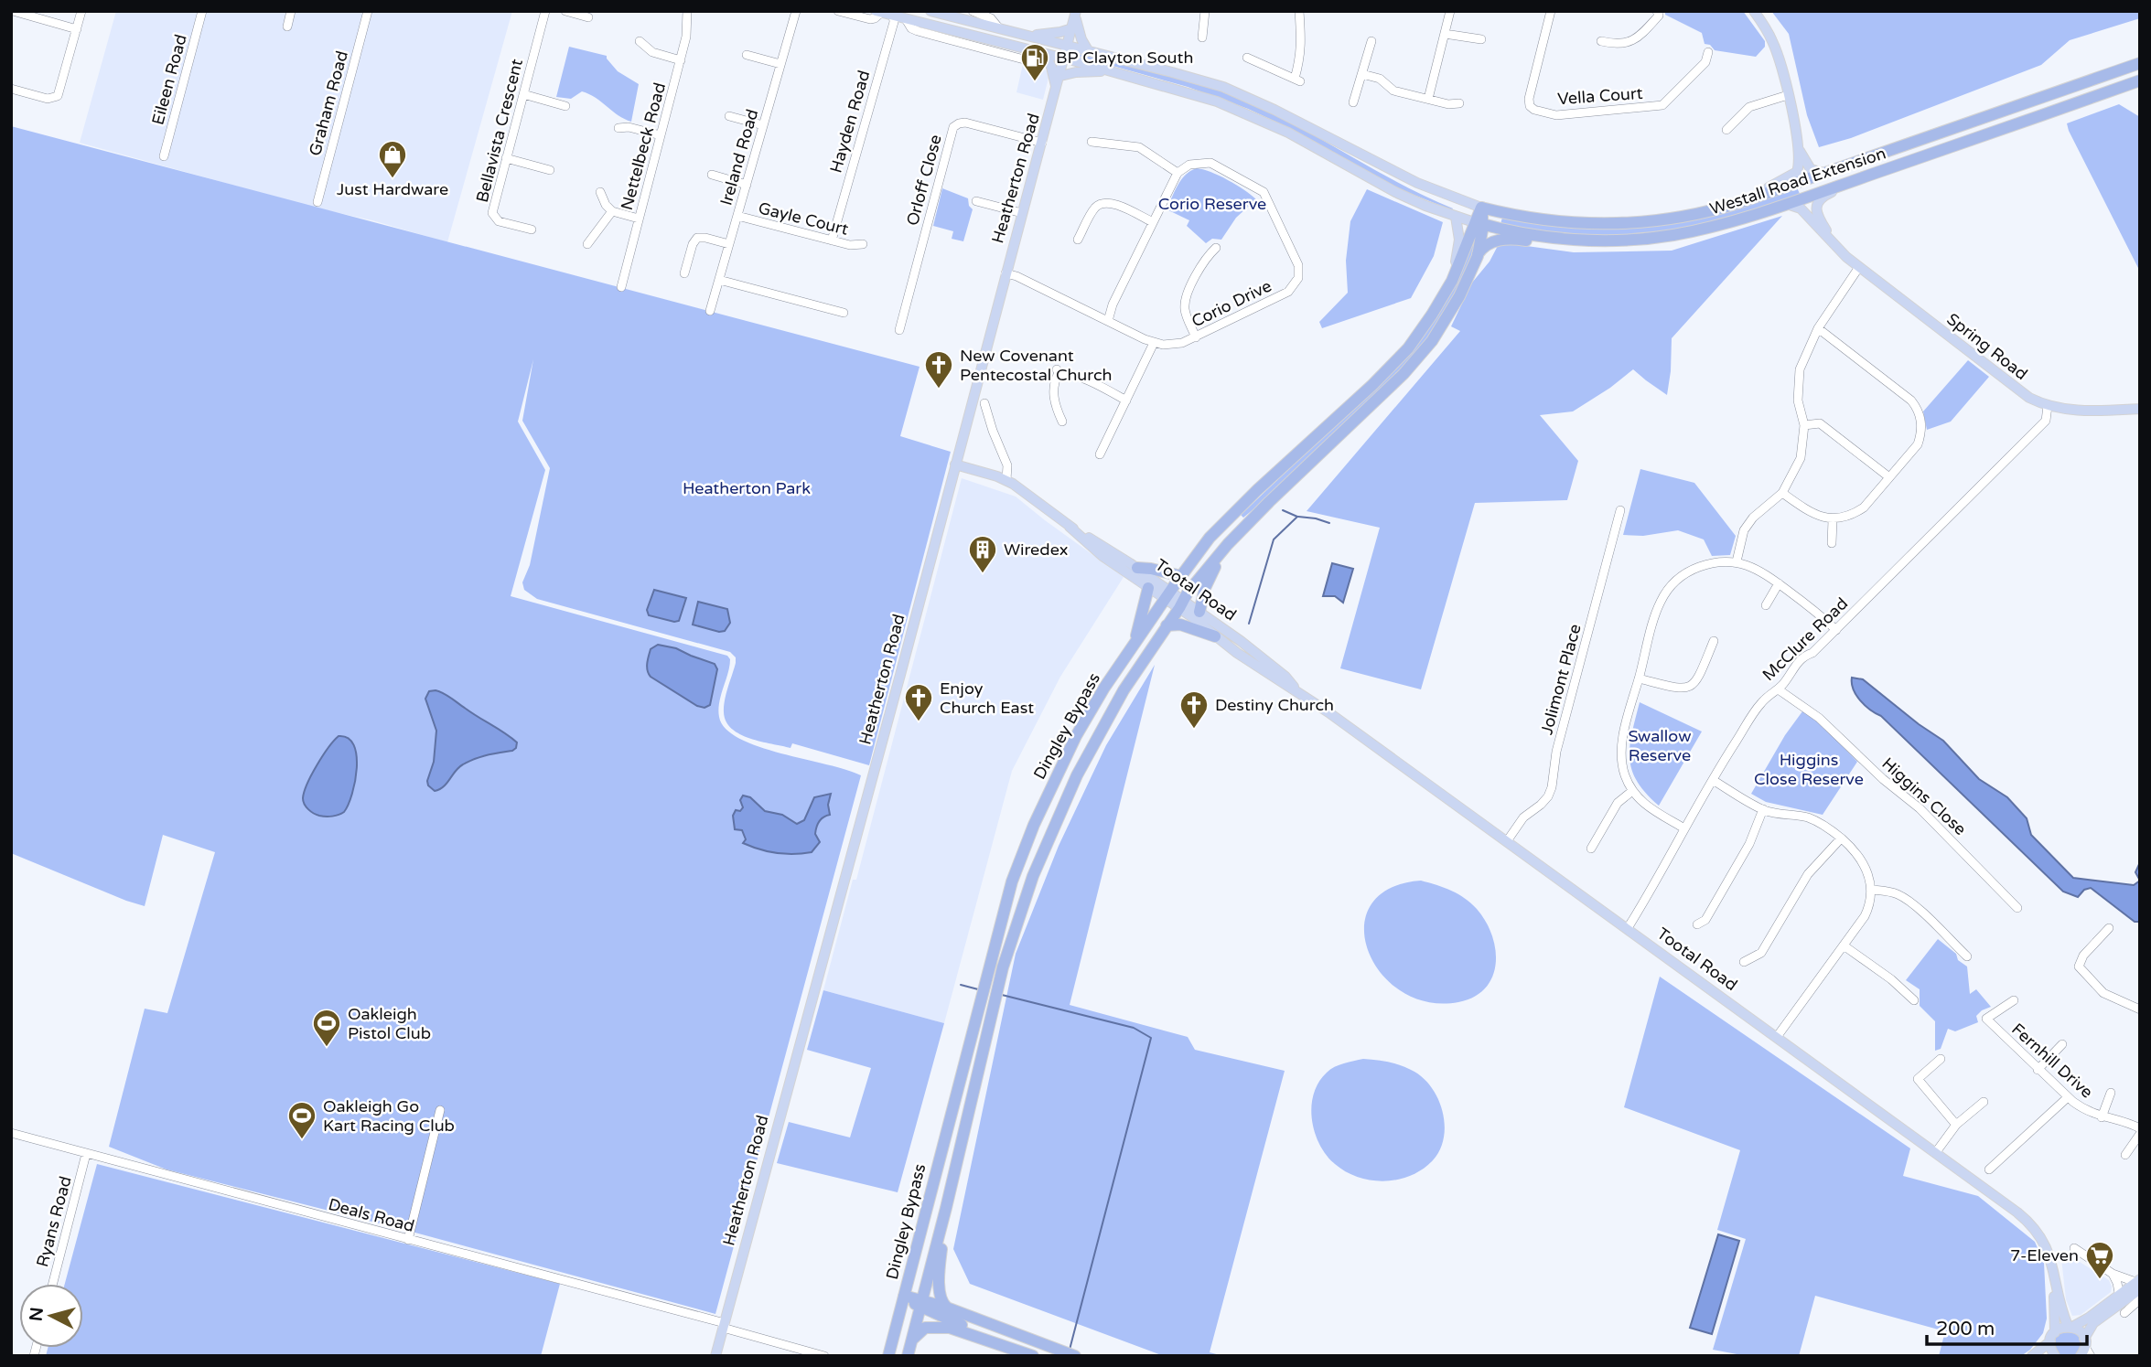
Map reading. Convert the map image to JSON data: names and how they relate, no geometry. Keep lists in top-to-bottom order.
{
  "streets": {
    "highway": ["Westall Road Extension", "Dingley Bypass"],
    "main road": ["Heatherton Road", "Spring Road", "Tootal Road"],
    "street": [
      "Eileen Road",
      "Vella Court",
      "Graham Road",
      "Hayden Road",
      "Bellavista Crescent",
      "Nettelbeck Road",
      "Ireland Road",
      "Orloff Close",
      "Gayle Court",
      "Corio Drive",
      "McClure Road",
      "Jolimont Place",
      "Higgins Close",
      "Fernhill Drive",
      "Deals Road",
      "Ryans Road"
    ]
  },
  "crossings": [
    ["Hayden Road", "Westall Road Extension"],
    ["Hayden Road", "Gayle Court"],
    ["Ireland Road", "Gayle Court"],
    ["Heatherton Road", "Orloff Close"],
    ["Heatherton Road", "Westall Road Extension"],
    ["Heatherton Road", "Corio Drive"],
    ["Heatherton Road", "Tootal Road"],
    ["Heatherton Road", "Deals Road"],
    ["Westall Road Extension", "Spring Road"],
    ["Westall Road Extension", "Dingley Bypass"],
    ["Spring Road", "McClure Road"],
    ["Tootal Road", "McClure Road"],
    ["Tootal Road", "Jolimont Place"],
    ["Tootal Road", "Dingley Bypass"],
    ["McClure Road", "Higgins Close"],
    ["Deals Road", "Ryans Road"]
  ],
  "parks": [
    "Corio Reserve",
    "Heatherton Park",
    "Swallow Reserve",
    "Higgins Close Reserve"
  ],
  "places": {
    "fuel station": ["BP Clayton South"],
    "shop": ["Just Hardware"],
    "church": ["New Covenant Pentecostal Church", "Enjoy Church East", "Destiny Church"],
    "building": ["Wiredex"],
    "sports": ["Oakleigh Pistol Club", "Oakleigh Go Kart Racing Club"],
    "supermarket": ["7-Eleven"]
  },
  "scale_bar": "200 m",
  "north": "left"
}
